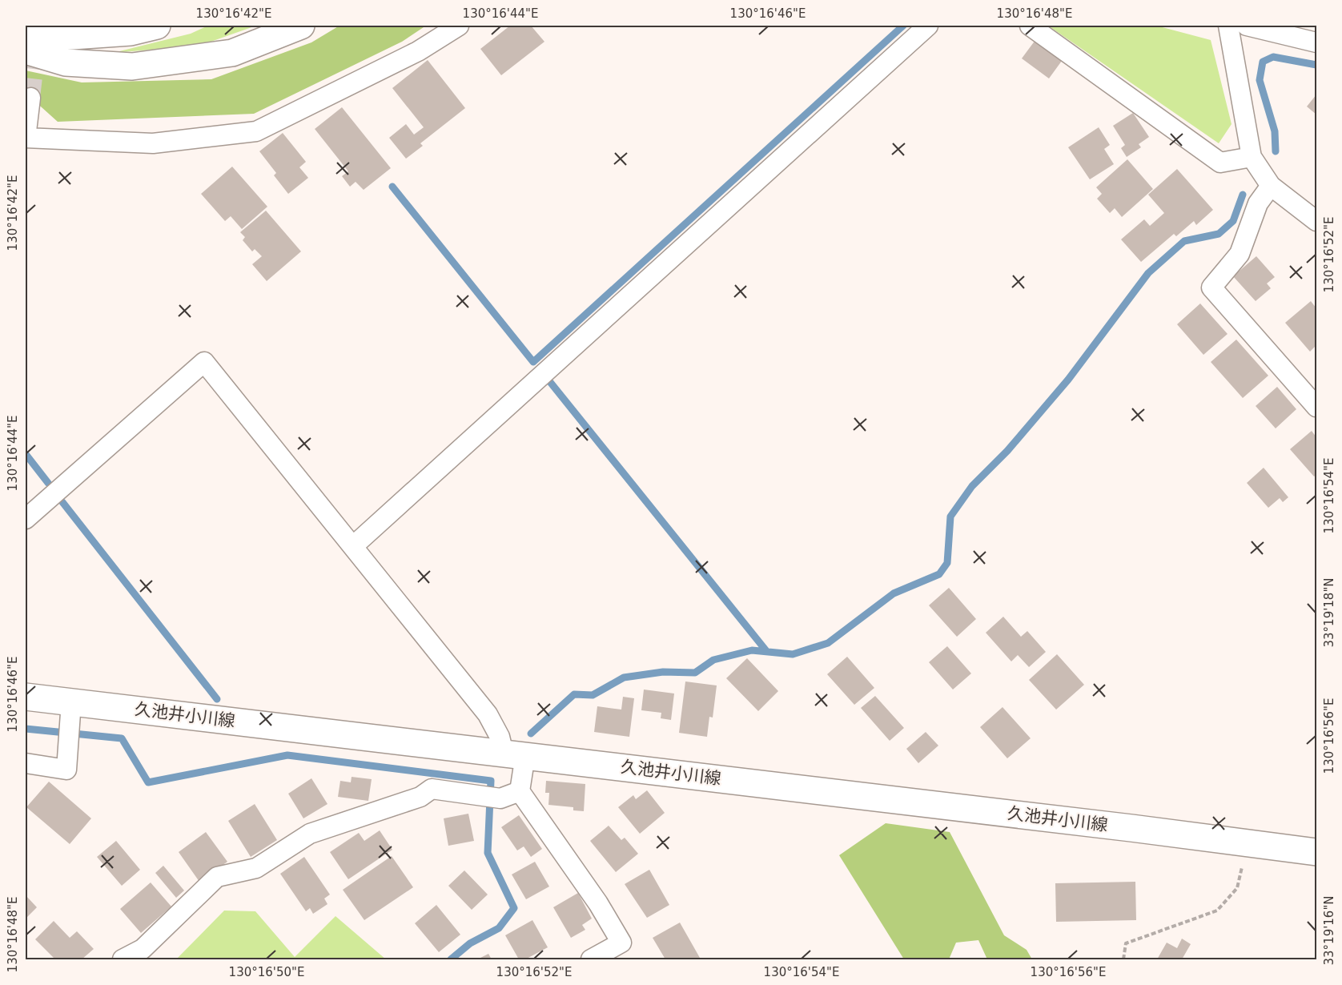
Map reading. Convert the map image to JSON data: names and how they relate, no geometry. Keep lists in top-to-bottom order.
{
  "streets": {
    "main road": ["久池井小川線"]
  },
  "coordinates": [
    "130°16'42\"E",
    "130°16'44\"E",
    "130°16'46\"E",
    "130°16'48\"E",
    "130°16'52\"E",
    "130°16'54\"E",
    "33°19'18\"N",
    "130°16'56\"E",
    "33°19'16\"N",
    "130°16'50\"E"
  ]
}
